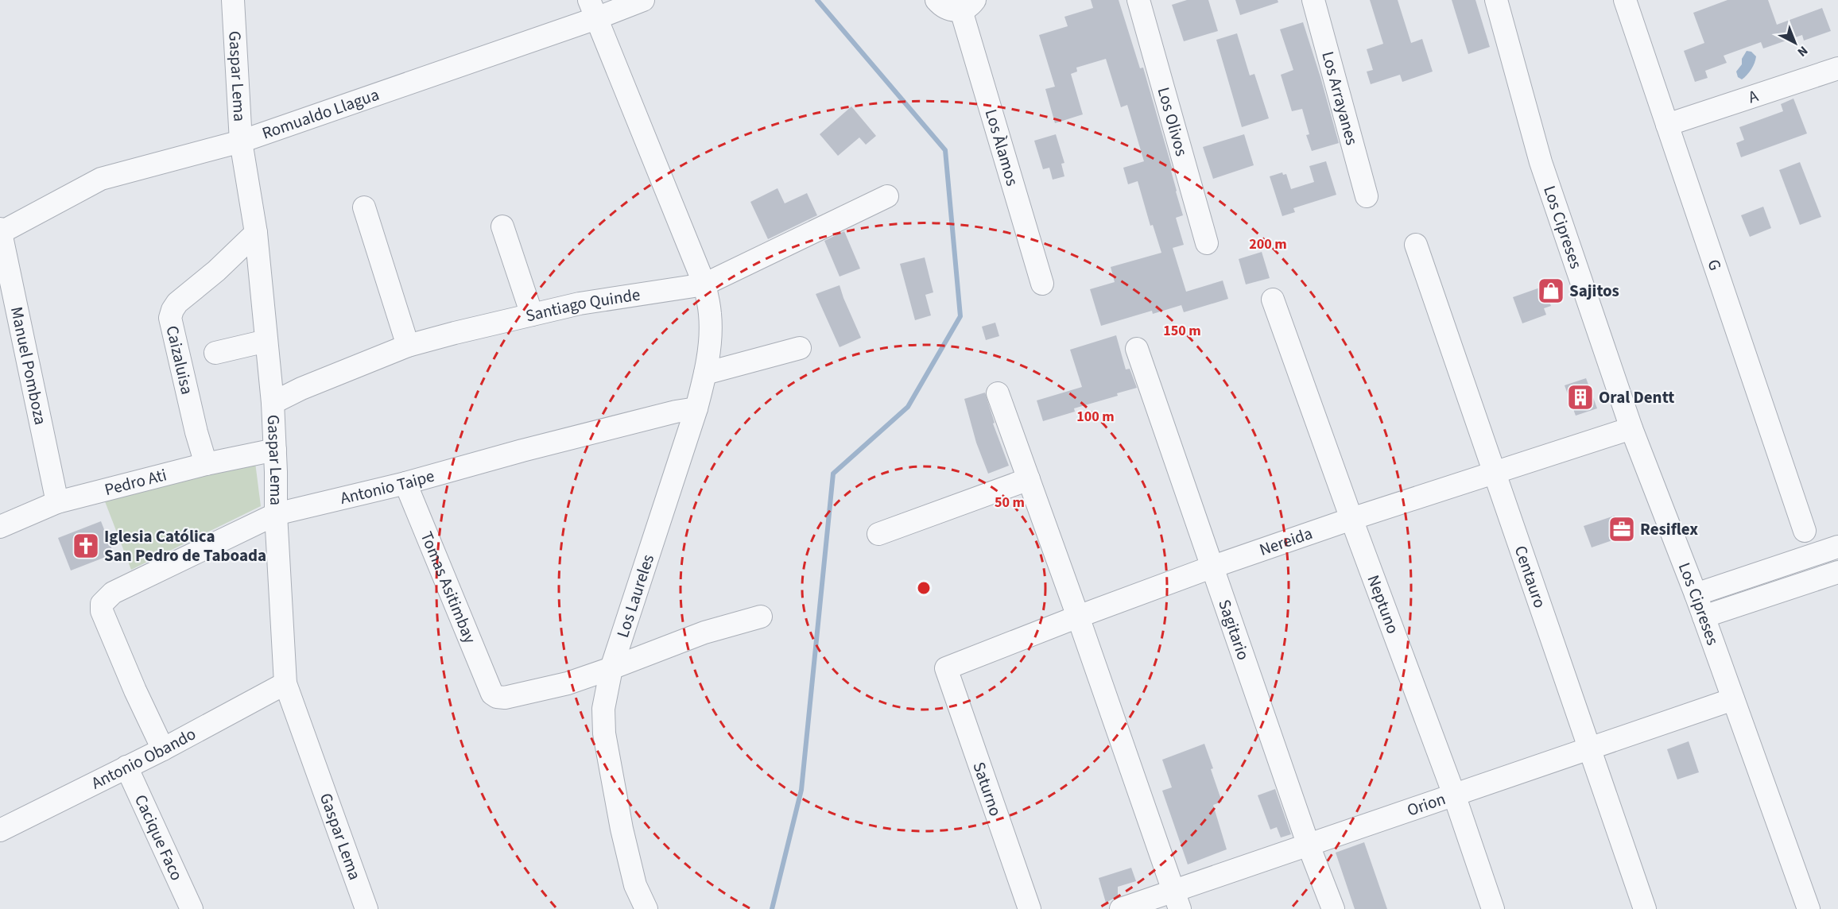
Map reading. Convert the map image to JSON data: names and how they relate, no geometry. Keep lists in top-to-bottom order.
{
  "streets": {
    "street": [
      "Gaspar Lema",
      "A",
      "Los Arrayanes",
      "Romualdo Llagua",
      "Los Olivos",
      "Los Àlamos",
      "Los Cipreses",
      "G",
      "Santiago Quinde",
      "Caizaluisa",
      "Manuel Pomboza",
      "Pedro Ati",
      "Antonio Taipe",
      "Nereida",
      "Centauro",
      "Tomas Asitimbay",
      "Los Laureles",
      "Neptuno",
      "Sagitario",
      "Antonio Obando",
      "Saturno",
      "Orion",
      "Cacique Faco"
    ]
  },
  "crossings": [
    ["Gaspar Lema", "Romualdo Llagua"],
    ["Gaspar Lema", "Santiago Quinde"],
    ["Gaspar Lema", "Caizaluisa"],
    ["Gaspar Lema", "Pedro Ati"],
    ["Gaspar Lema", "Antonio Taipe"],
    ["Gaspar Lema", "Antonio Obando"],
    ["A", "G"],
    ["Romualdo Llagua", "Manuel Pomboza"],
    ["Romualdo Llagua", "Los Laureles"],
    ["Los Cipreses", "Nereida"],
    ["Los Cipreses", "Orion"],
    ["Santiago Quinde", "Los Laureles"],
    ["Caizaluisa", "Pedro Ati"],
    ["Manuel Pomboza", "Pedro Ati"],
    ["Antonio Taipe", "Tomas Asitimbay"],
    ["Antonio Taipe", "Los Laureles"],
    ["Antonio Taipe", "Antonio Obando"],
    ["Nereida", "Centauro"],
    ["Nereida", "Neptuno"],
    ["Nereida", "Sagitario"],
    ["Nereida", "Saturno"],
    ["Centauro", "Orion"],
    ["Tomas Asitimbay", "Los Laureles"],
    ["Neptuno", "Orion"],
    ["Sagitario", "Orion"],
    ["Antonio Obando", "Cacique Faco"]
  ],
  "places": {
    "shop": ["Sajitos"],
    "building": ["Oral Dentt"],
    "office": ["Resiflex"],
    "church": ["Iglesia Católica San Pedro de Taboada"]
  },
  "north": "bottom right",
  "rings": [
    "200 m",
    "150 m",
    "100 m",
    "50 m"
  ]
}
